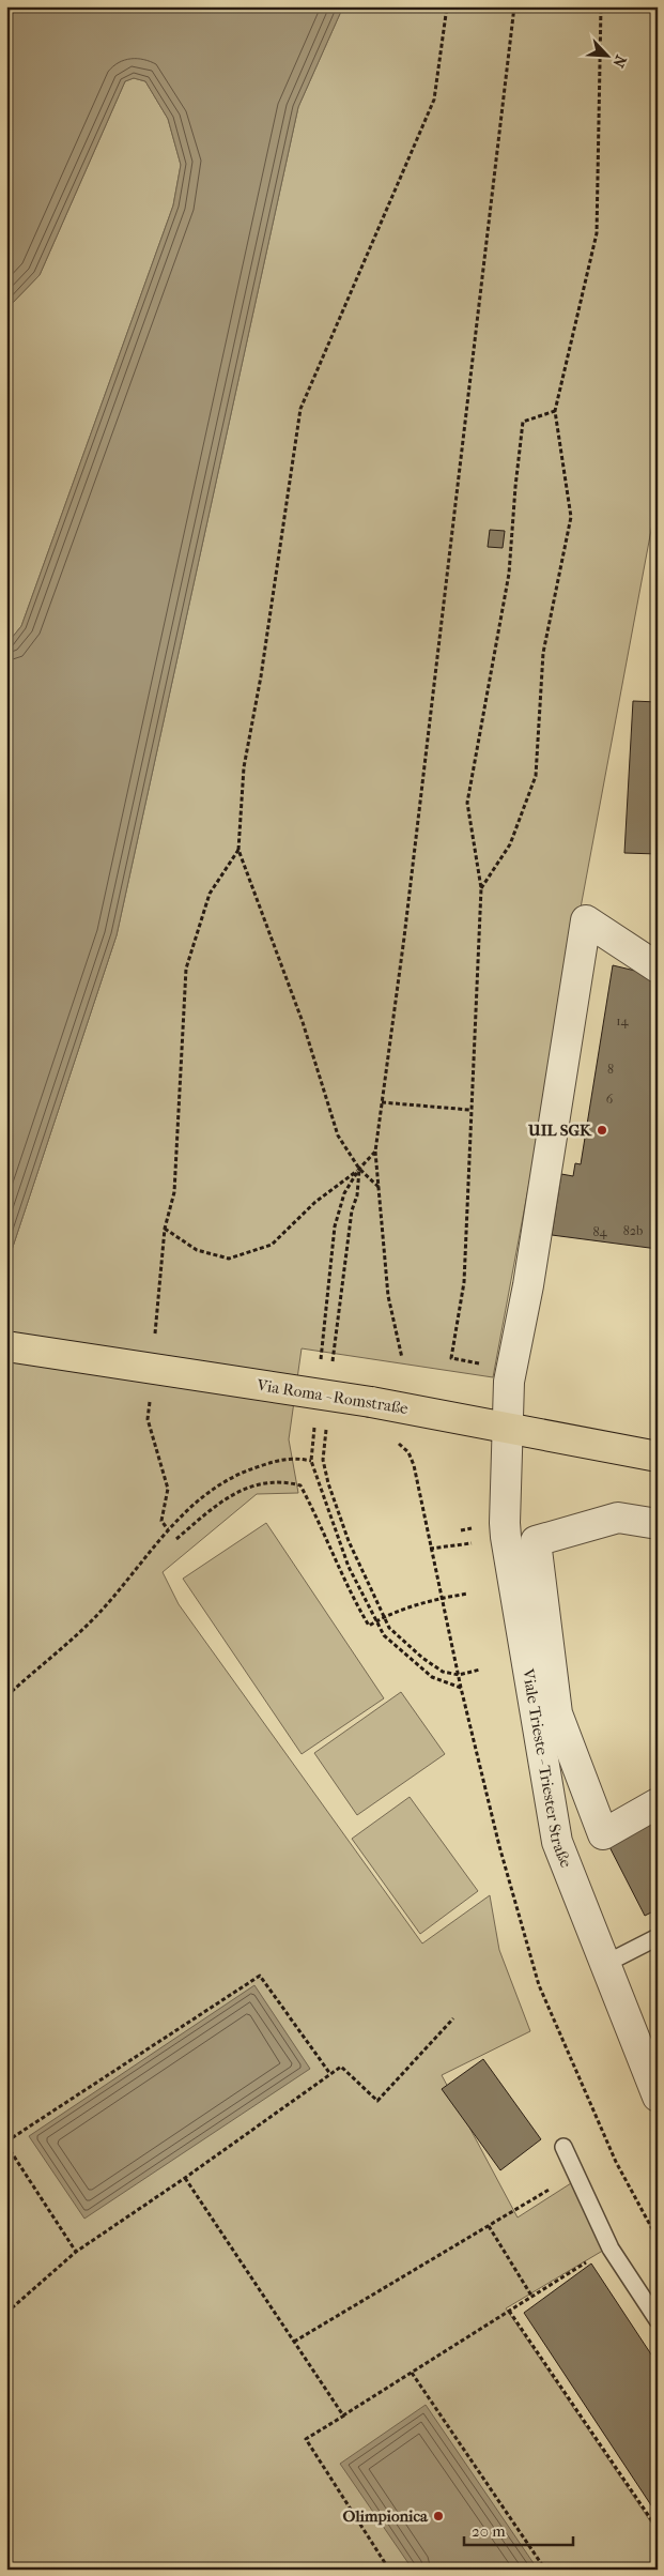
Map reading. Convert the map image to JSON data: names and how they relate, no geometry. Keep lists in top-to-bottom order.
{
  "streets": {
    "main road": ["Via Roma - Romstraße"],
    "street": ["Viale Trieste - Triester Straße"]
  },
  "crossings": [
    ["Via Roma - Romstraße", "Viale Trieste - Triester Straße"]
  ],
  "places": ["UIL SGK", "Olimpionica"],
  "house_numbers": [
    "14",
    "8",
    "6",
    "82b",
    "84"
  ],
  "scale_bar": "20 m",
  "north": "bottom right"
}
